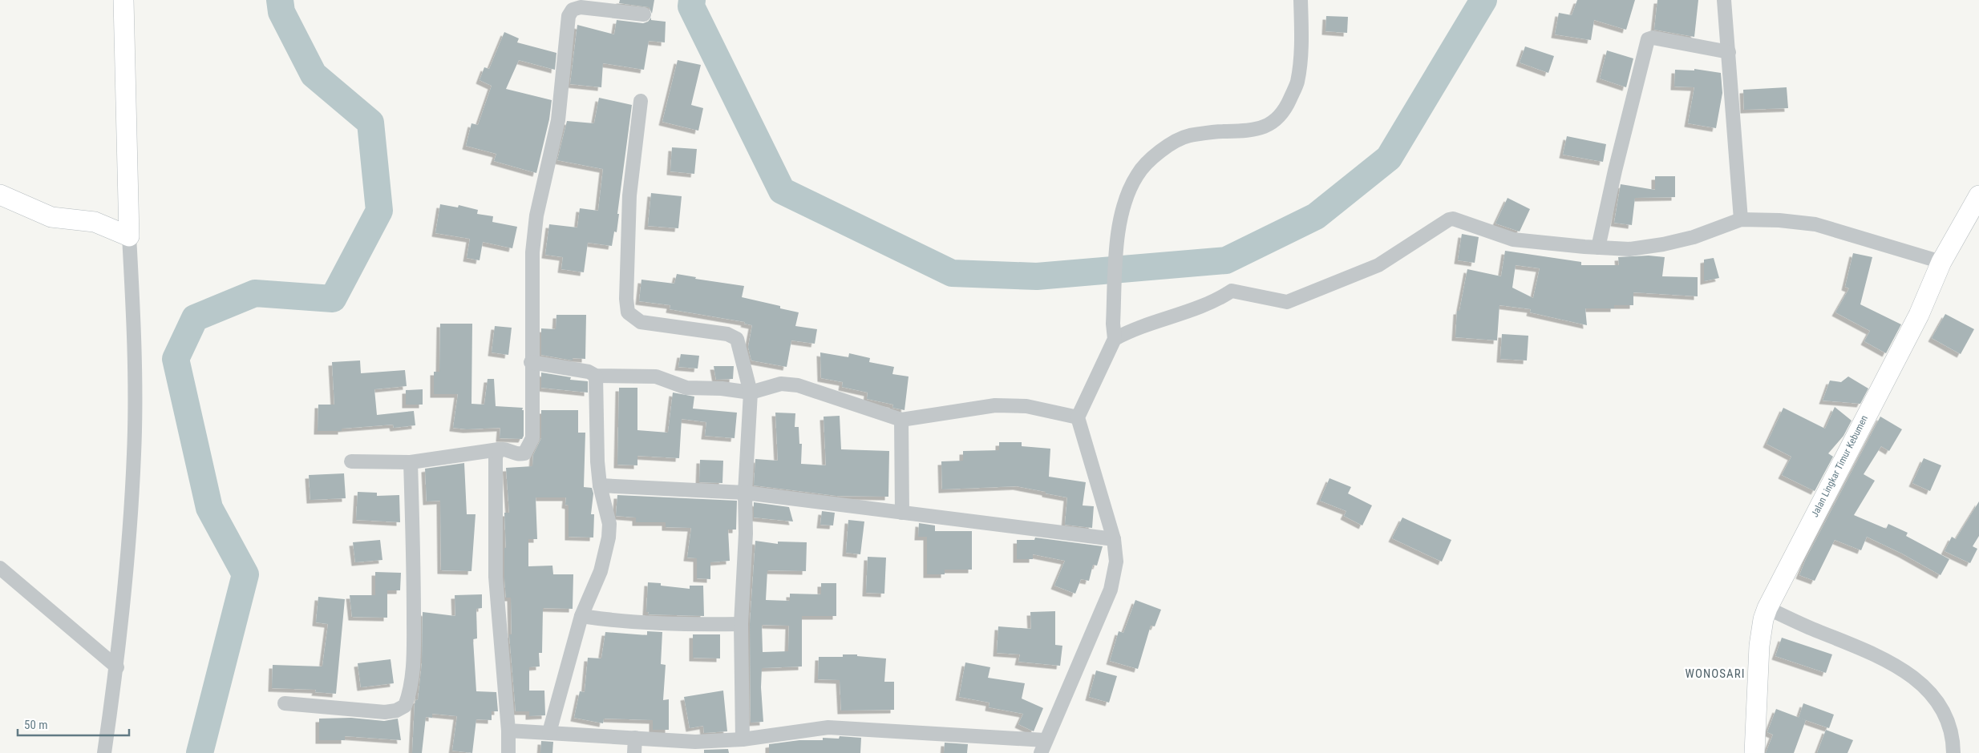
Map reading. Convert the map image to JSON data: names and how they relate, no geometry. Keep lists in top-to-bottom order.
{
  "streets": {
    "main road": ["Jalan Lingkar Timur Kebumen"]
  },
  "districts": ["WONOSARI"],
  "scale_bar": "50 m"
}
